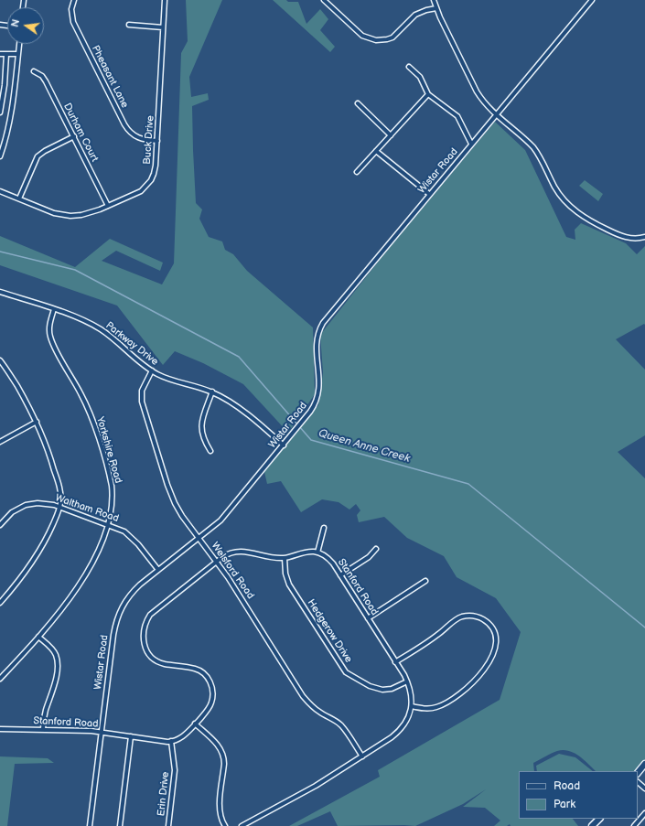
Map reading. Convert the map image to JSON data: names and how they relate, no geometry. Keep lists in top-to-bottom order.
{
  "streets": {
    "street": [
      "Pheasant Lane",
      "Durham Court",
      "Buck Drive",
      "Wistar Road",
      "Parkway Drive",
      "Yorkshire Road",
      "Waltham Road",
      "Welsford Road",
      "Stanford Road",
      "Hedgerow Drive",
      "Erin Drive"
    ]
  },
  "crossings": [
    ["Pheasant Lane", "Buck Drive"],
    ["Durham Court", "Buck Drive"],
    ["Wistar Road", "Parkway Drive"],
    ["Wistar Road", "Waltham Road"],
    ["Wistar Road", "Welsford Road"],
    ["Wistar Road", "Stanford Road"],
    ["Parkway Drive", "Yorkshire Road"],
    ["Parkway Drive", "Welsford Road"],
    ["Yorkshire Road", "Waltham Road"],
    ["Welsford Road", "Stanford Road"],
    ["Stanford Road", "Hedgerow Drive"],
    ["Stanford Road", "Erin Drive"]
  ],
  "water": ["Queen Anne Creek"],
  "legend": ["Road", "Park"],
  "north": "left"
}
